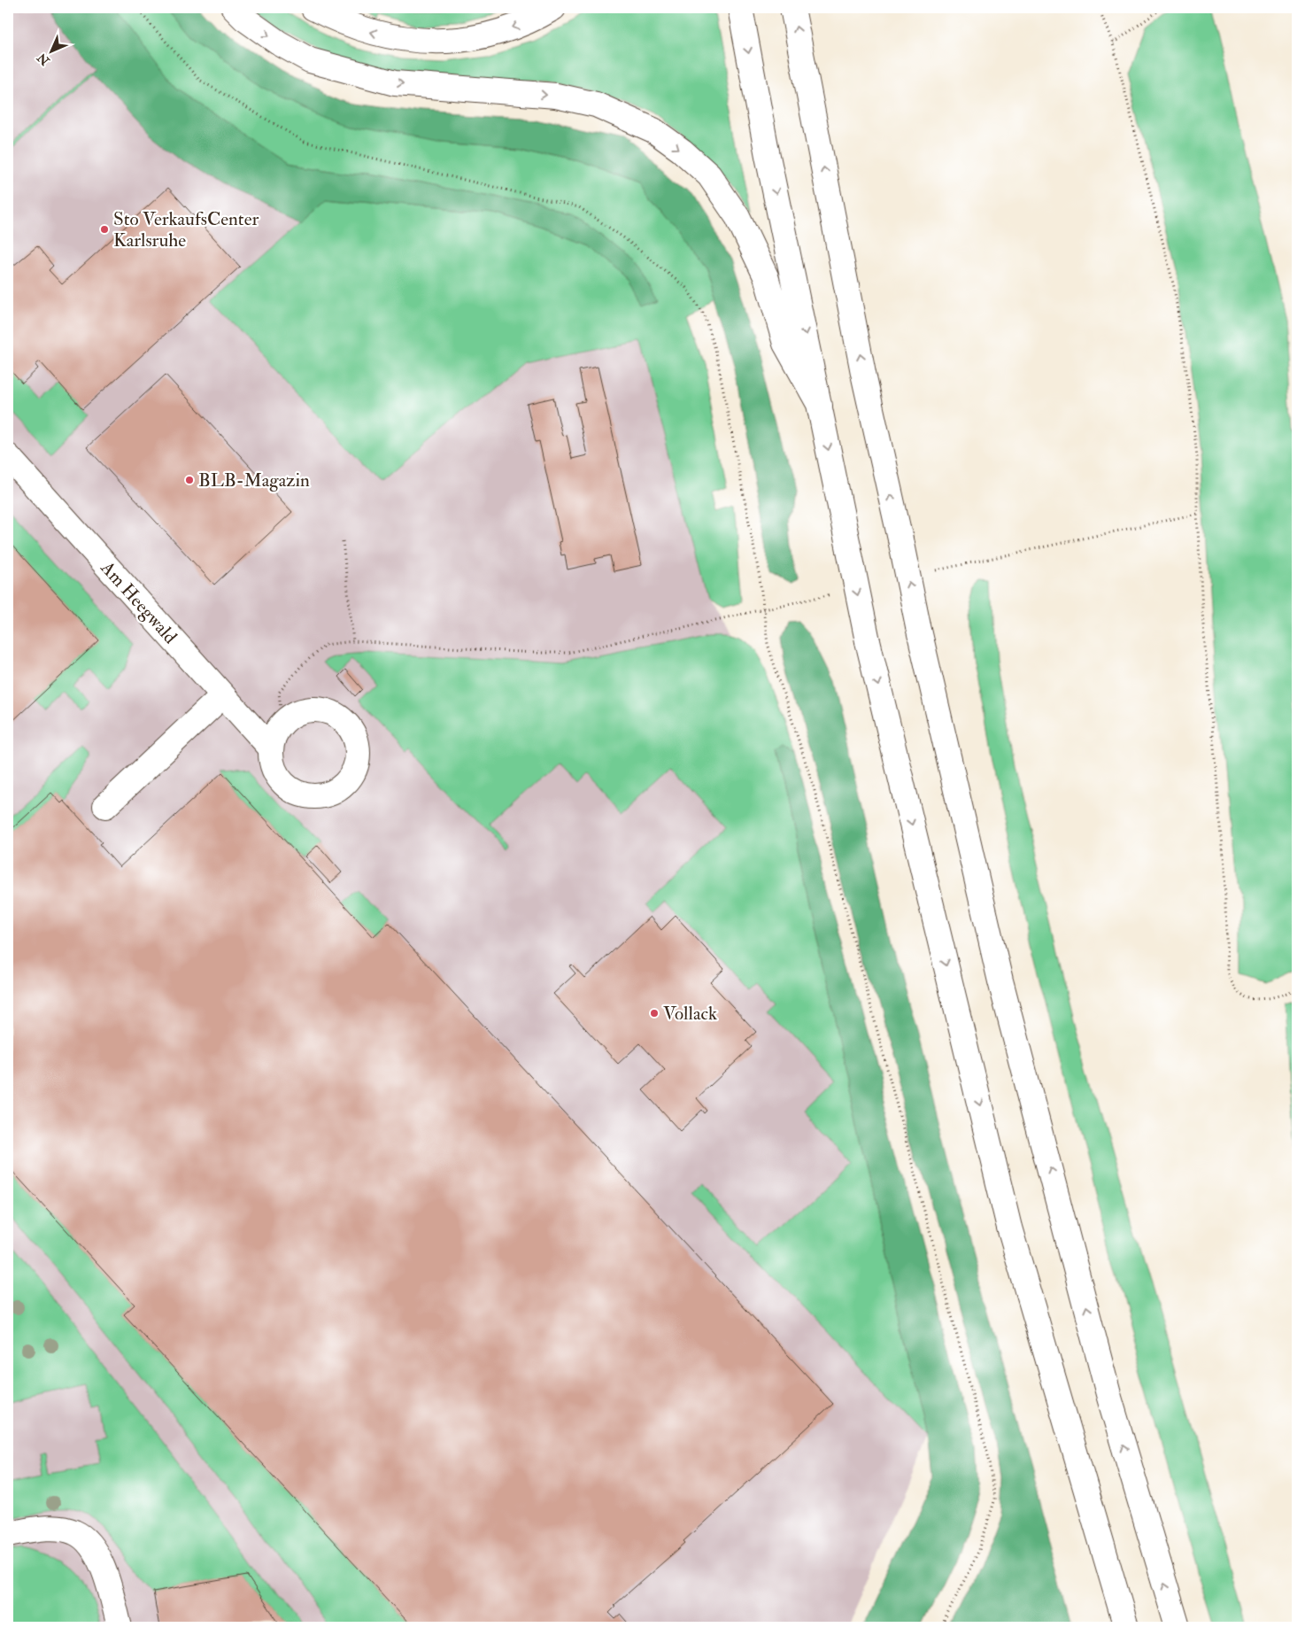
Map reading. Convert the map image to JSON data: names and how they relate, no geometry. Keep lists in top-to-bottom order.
{
  "streets": {
    "main road": ["Am Heegwald"]
  },
  "places": ["Sto VerkaufsCenter Karlsruhe", "BLB-Magazin", "Vollack"],
  "north": "bottom left"
}
